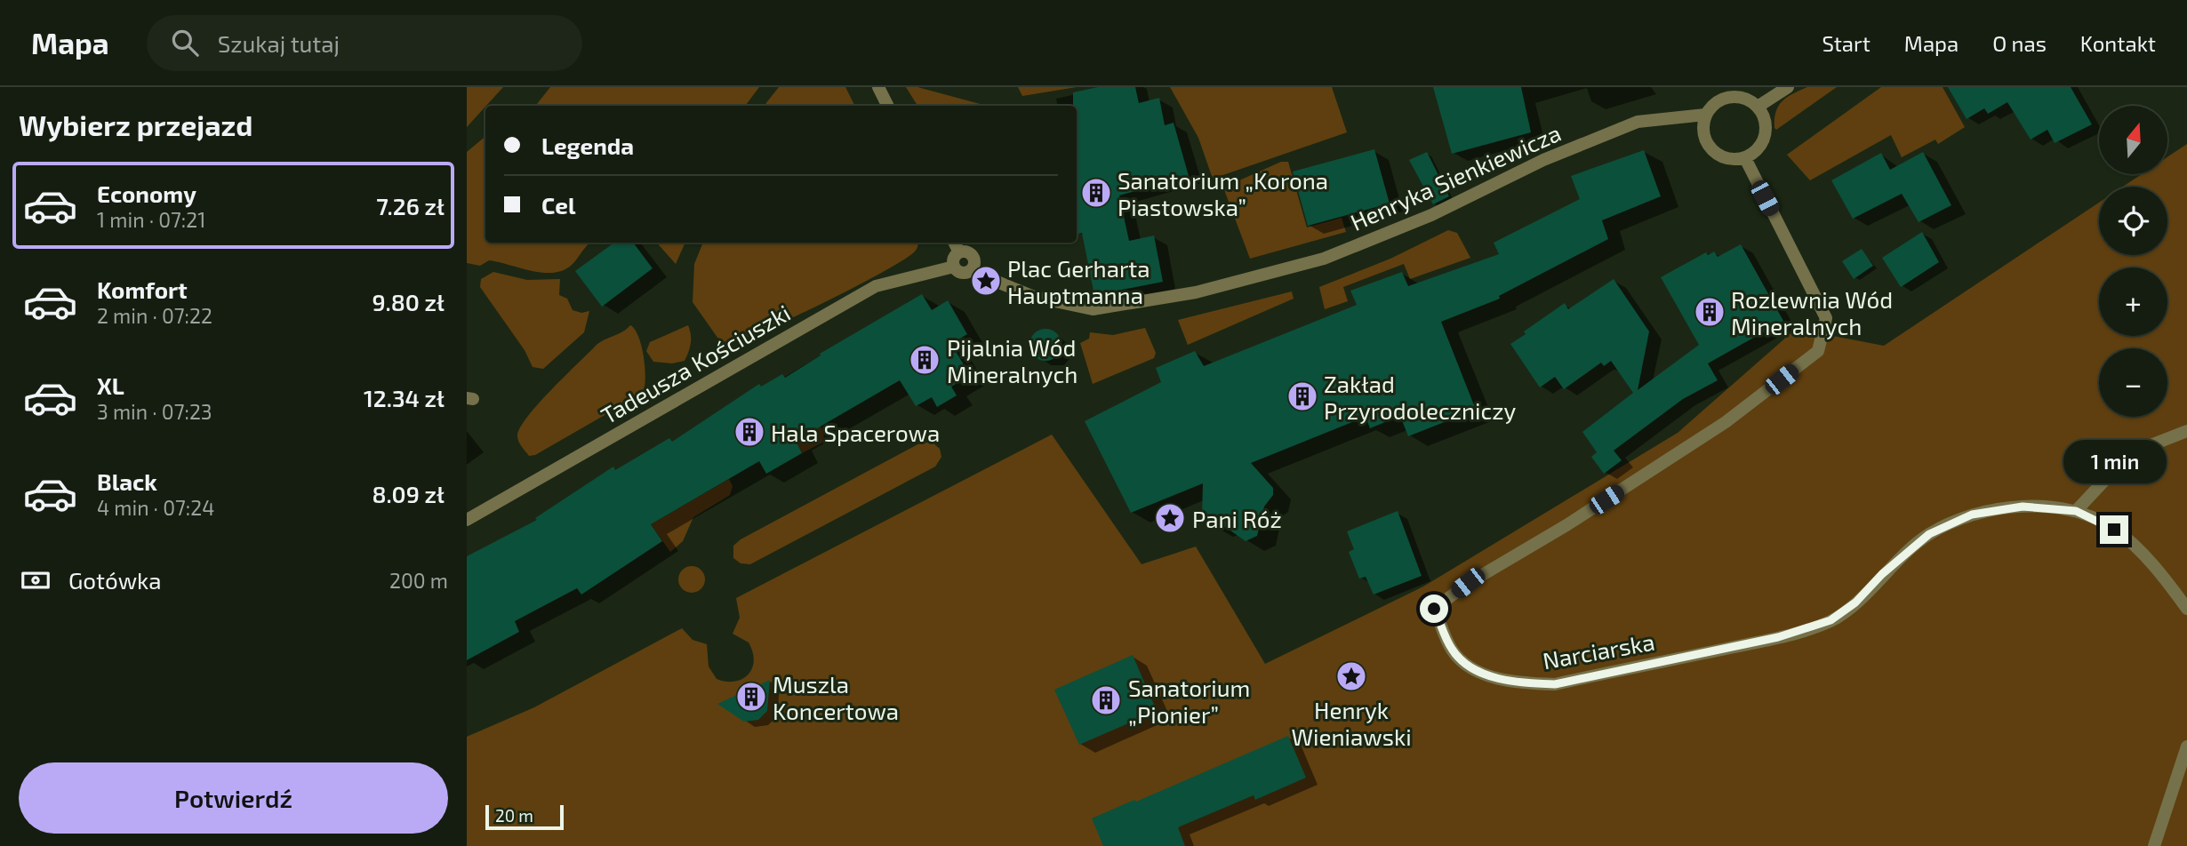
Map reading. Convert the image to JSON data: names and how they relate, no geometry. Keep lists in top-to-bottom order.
{
  "streets": {
    "street": ["Henryka Sienkiewicza", "Tadeusza Kościuszki", "Narciarska"]
  },
  "crossings": [
    ["Henryka Sienkiewicza", "Tadeusza Kościuszki"],
    ["Henryka Sienkiewicza", "Narciarska"]
  ],
  "places": {
    "building": [
      "Sanatorium „Korona Piastowska”",
      "Rozlewnia Wód Mineralnych",
      "Pijalnia Wód Mineralnych",
      "Zakład Przyrodoleczniczy",
      "Hala Spacerowa",
      "Muszla Koncertowa",
      "Sanatorium „Pionier”"
    ],
    "place": ["Plac Gerharta Hauptmanna", "Pani Róż", "Henryk Wieniawski"]
  },
  "scale_bar": "20 m",
  "north": "top",
  "page": {
    "header": "Mapa",
    "search": "Szukaj tutaj",
    "nav": [
      "Start",
      "Mapa",
      "O nas",
      "Kontakt"
    ],
    "heading": "Wybierz przejazd",
    "map_buttons": ["+", "−"],
    "banner": ["Legenda", "Cel"],
    "list": [
      {
        "name": "Economy",
        "note": "1 min · 07:21",
        "value": "7.26 zł"
      },
      {
        "name": "Komfort",
        "note": "2 min · 07:22",
        "value": "9.80 zł"
      },
      {
        "name": "XL",
        "note": "3 min · 07:23",
        "value": "12.34 zł"
      },
      {
        "name": "Black",
        "note": "4 min · 07:24",
        "value": "8.09 zł"
      }
    ],
    "bubble": "1 min",
    "pay": ["Gotówka", "200 m"],
    "buttons": "Potwierdź",
    "scale": "20 m"
  }
}
